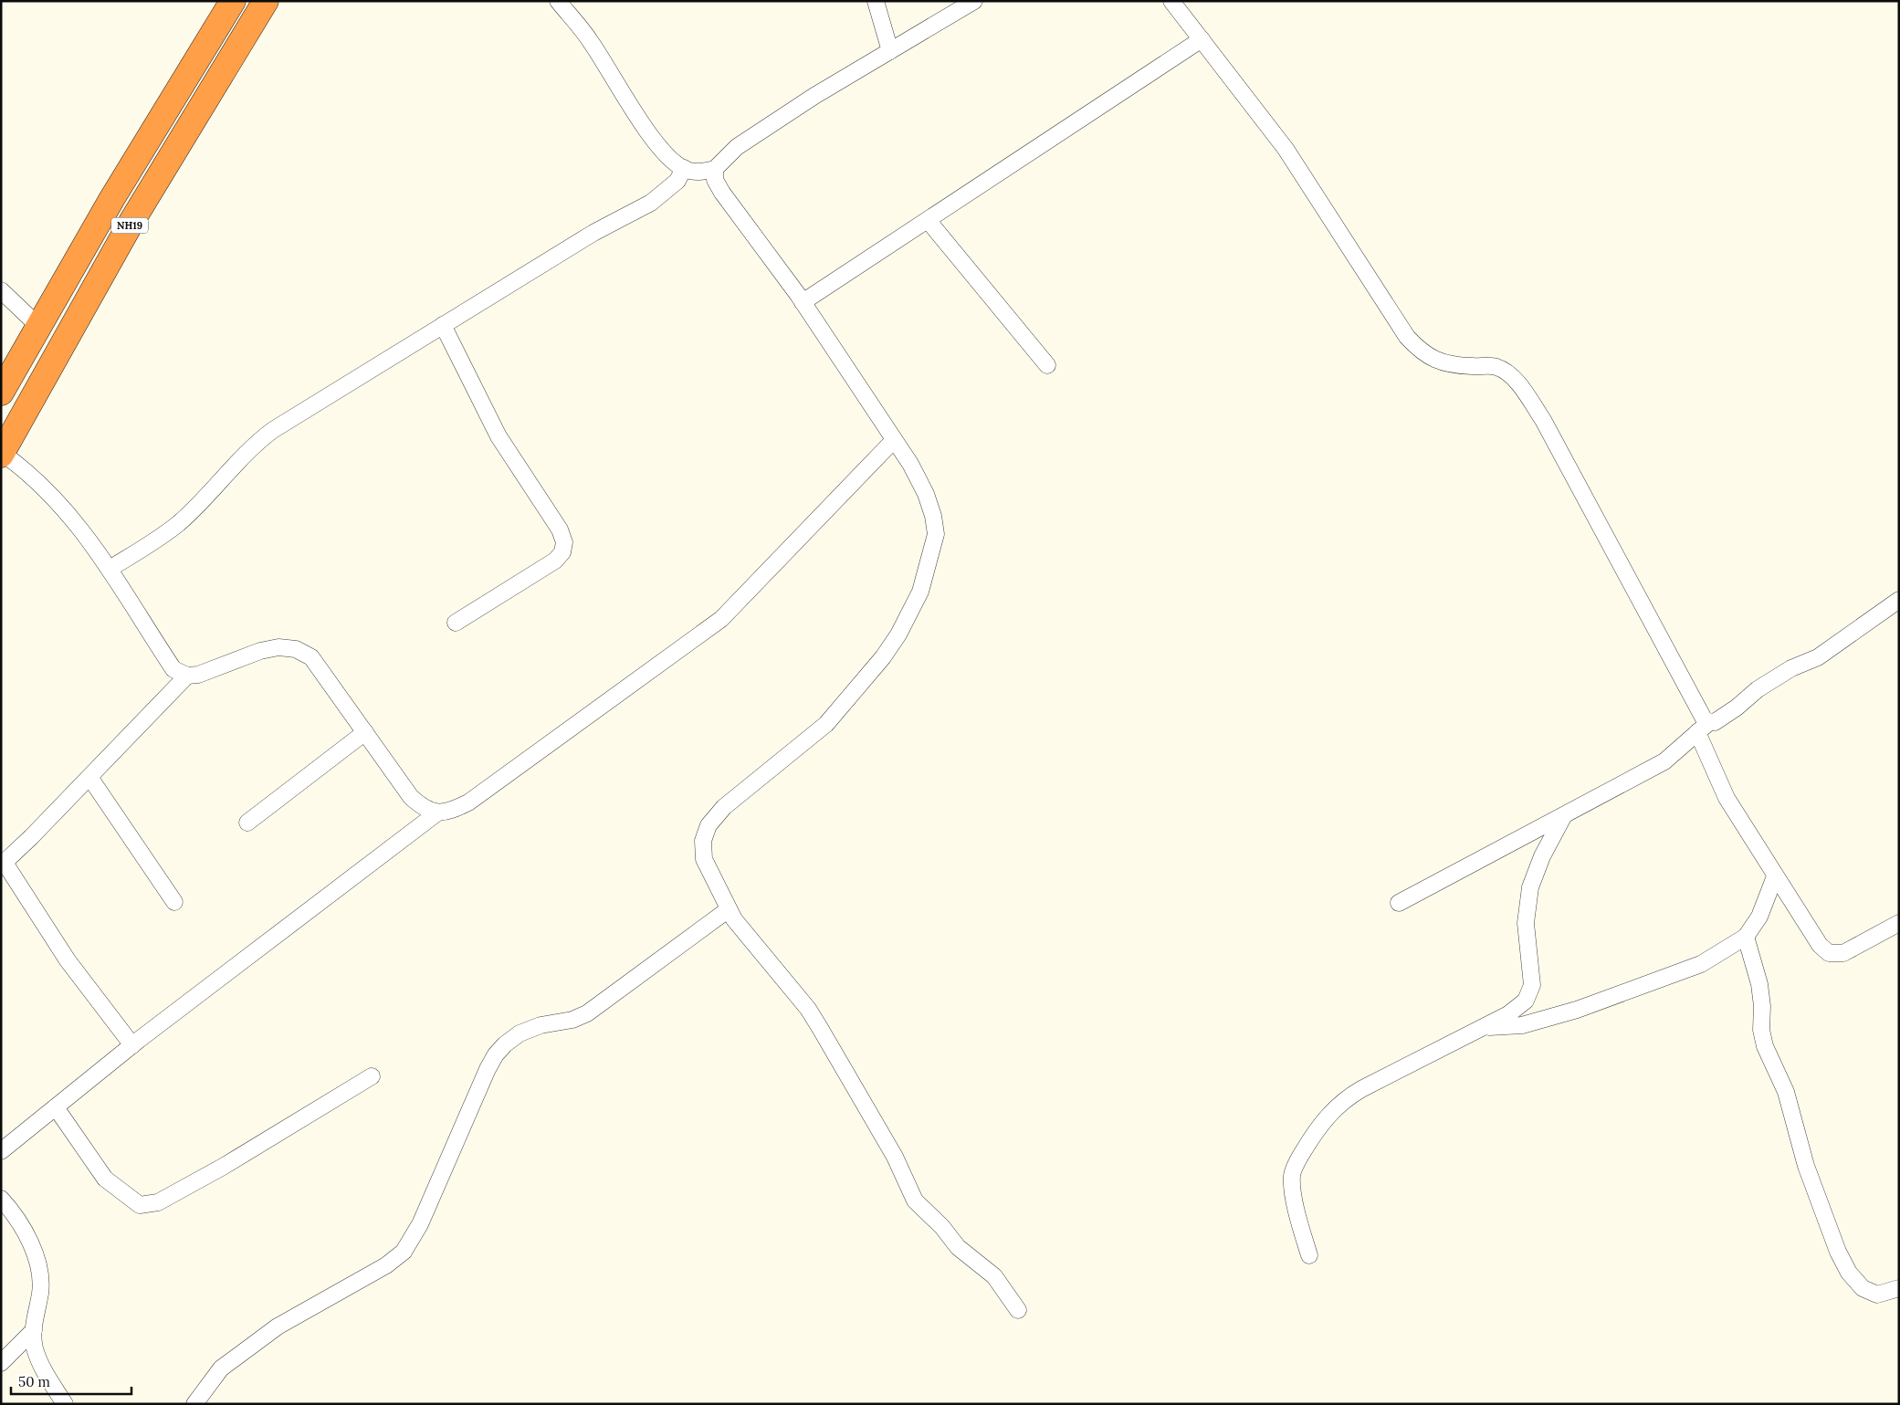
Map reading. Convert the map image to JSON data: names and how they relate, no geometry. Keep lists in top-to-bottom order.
{
  "streets": {
    "highway": ["NH19"]
  },
  "scale_bar": "50 m"
}
